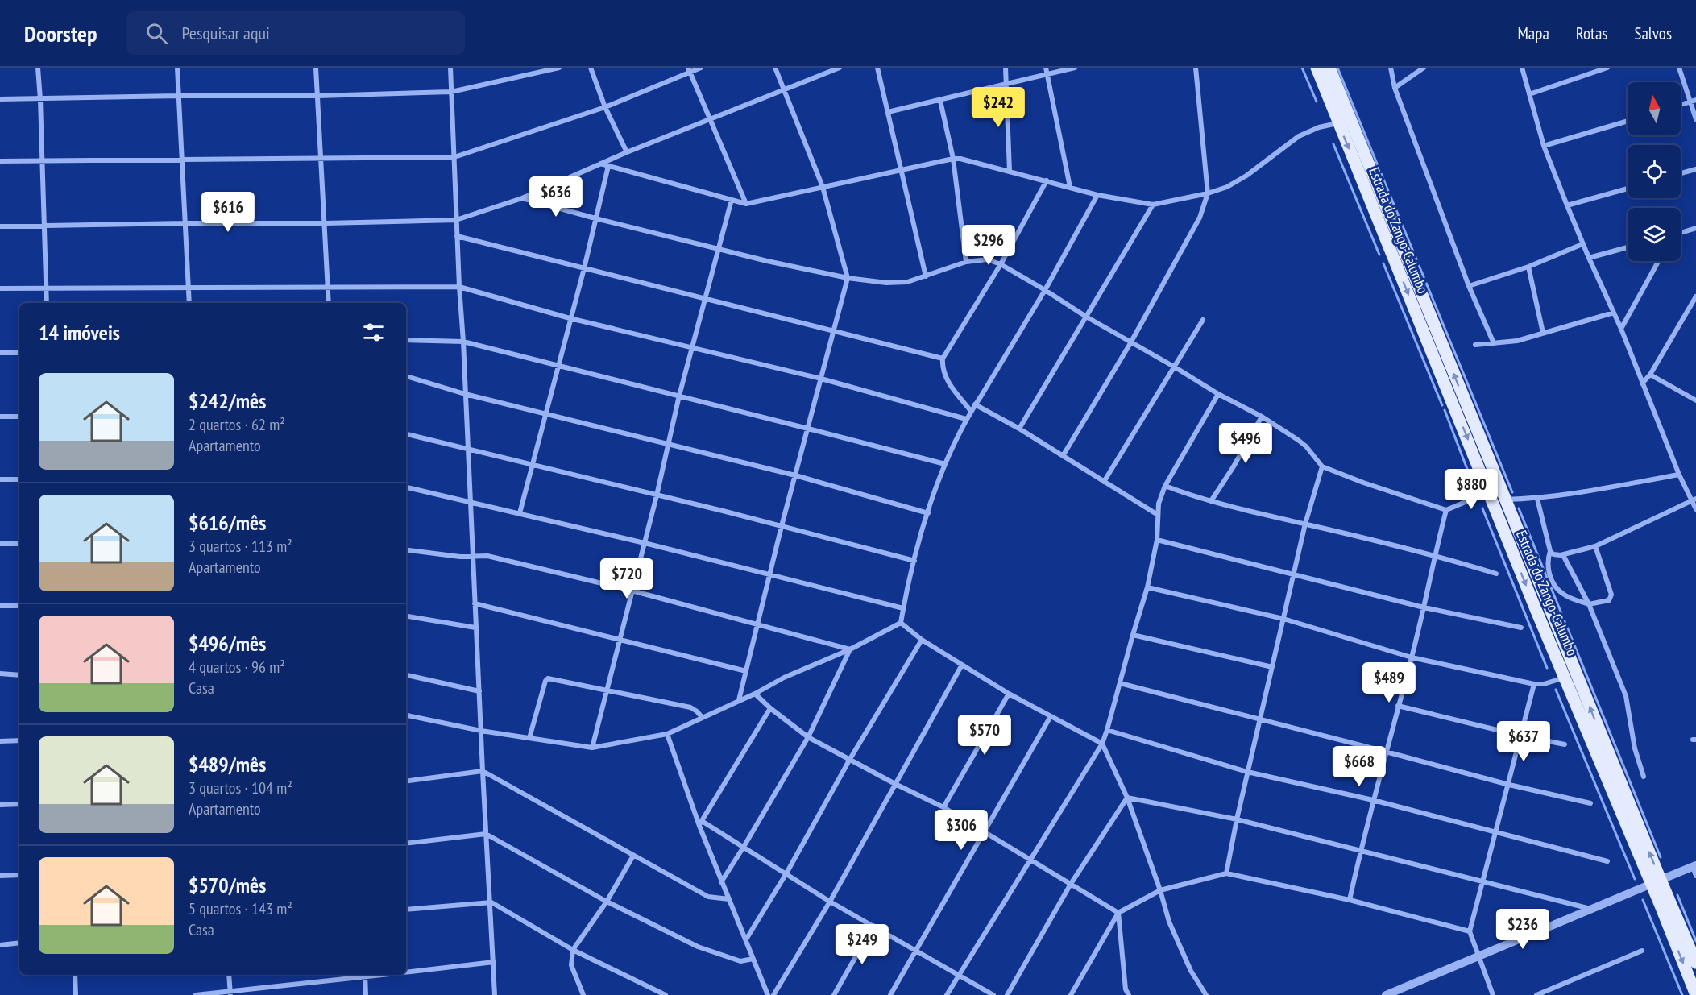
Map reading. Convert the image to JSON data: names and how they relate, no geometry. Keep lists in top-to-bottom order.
{
  "streets": {
    "main road": ["Estrada do Zango-Calumbo"]
  },
  "north": "top",
  "page": {
    "header": "Doorstep",
    "search": "Pesquisar aqui",
    "nav": ["Mapa", "Rotas", "Salvos"],
    "price": [
      "$242",
      "$636",
      "$616",
      "$296",
      "$496",
      "$880",
      "$720",
      "$489",
      "$570",
      "$637",
      "$668",
      "$306",
      "$236",
      "$249"
    ],
    "heading": "14 imóveis",
    "list": [
      {
        "name": "$242/mês",
        "note": "2 quartos · 62 m² · Apartamento"
      },
      {
        "name": "$616/mês",
        "note": "3 quartos · 113 m² · Apartamento"
      },
      {
        "name": "$496/mês",
        "note": "4 quartos · 96 m² · Casa"
      },
      {
        "name": "$489/mês",
        "note": "3 quartos · 104 m² · Apartamento"
      },
      {
        "name": "$570/mês",
        "note": "5 quartos · 143 m² · Casa"
      }
    ]
  }
}
